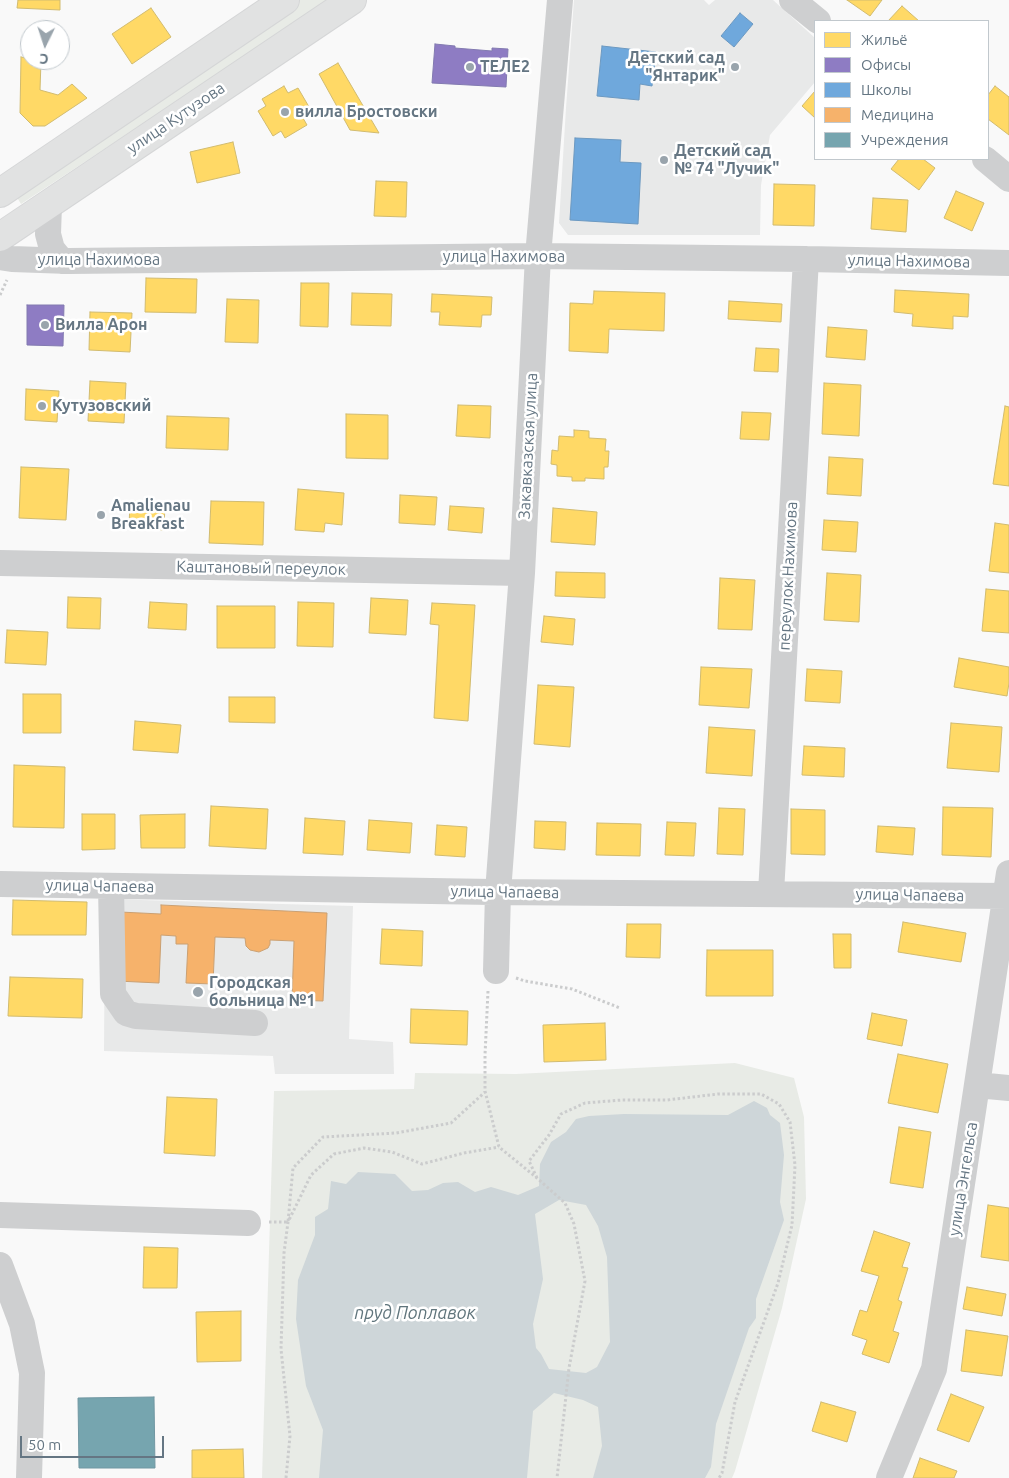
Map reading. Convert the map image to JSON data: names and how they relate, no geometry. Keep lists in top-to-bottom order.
{
  "streets": {
    "main road": ["улица Кутузова"],
    "street": [
      "улица Нахимова",
      "Закавказская улица",
      "Каштановый переулок",
      "переулок Нахимова",
      "улица Чапаева",
      "улица Энгельса"
    ]
  },
  "crossings": [
    ["улица Нахимова", "Закавказская улица"],
    ["улица Нахимова", "переулок Нахимова"],
    ["Закавказская улица", "Каштановый переулок"],
    ["Закавказская улица", "улица Чапаева"],
    ["переулок Нахимова", "улица Чапаева"],
    ["улица Чапаева", "улица Энгельса"]
  ],
  "water": ["пруд Поплавок"],
  "places": [
    "ТЕЛЕ2",
    "Детский сад \"Янтарик\"",
    "вилла Бростовски",
    "Детский сад № 74 \"Лучик\"",
    "Вилла Арон",
    "Кутузовский",
    "Amalienau Breakfast",
    "Городская больница №1"
  ],
  "legend": [
    "Жильё",
    "Офисы",
    "Школы",
    "Медицина",
    "Учреждения"
  ],
  "scale_bar": "50 m",
  "north": "bottom"
}
